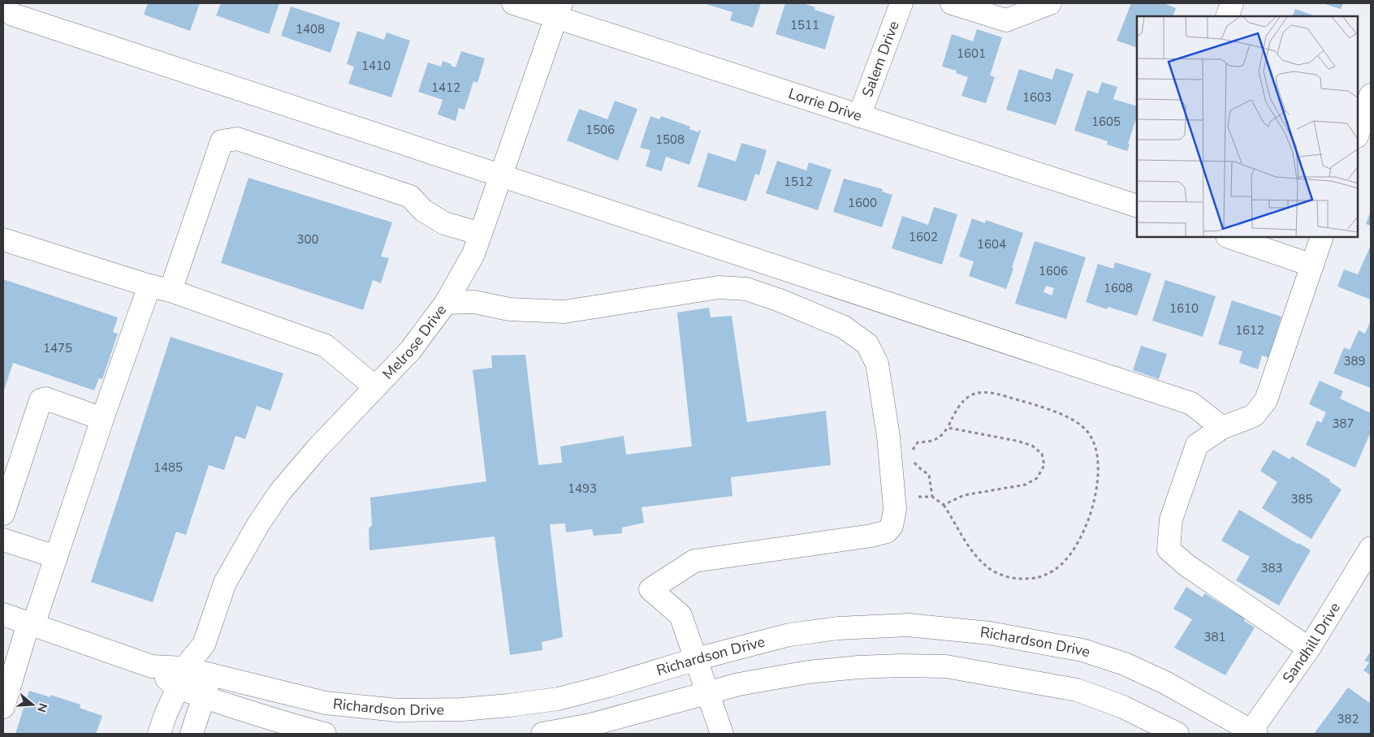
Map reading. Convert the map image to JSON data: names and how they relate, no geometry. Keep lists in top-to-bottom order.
{
  "streets": {
    "street": [
      "Salem Drive",
      "Lorrie Drive",
      "Melrose Drive",
      "Sandhill Drive",
      "Richardson Drive"
    ]
  },
  "crossings": [
    ["Salem Drive", "Lorrie Drive"],
    ["Lorrie Drive", "Melrose Drive"],
    ["Melrose Drive", "Richardson Drive"],
    ["Sandhill Drive", "Richardson Drive"]
  ],
  "house_numbers": [
    "1511",
    "1408",
    "1601",
    "1410",
    "1412",
    "1603",
    "1605",
    "1506",
    "1508",
    "1512",
    "1600",
    "1602",
    "300",
    "1604",
    "1606",
    "1608",
    "1610",
    "1612",
    "1475",
    "389",
    "387",
    "1485",
    "1493",
    "385",
    "383",
    "381",
    "382"
  ],
  "north": "right"
}
